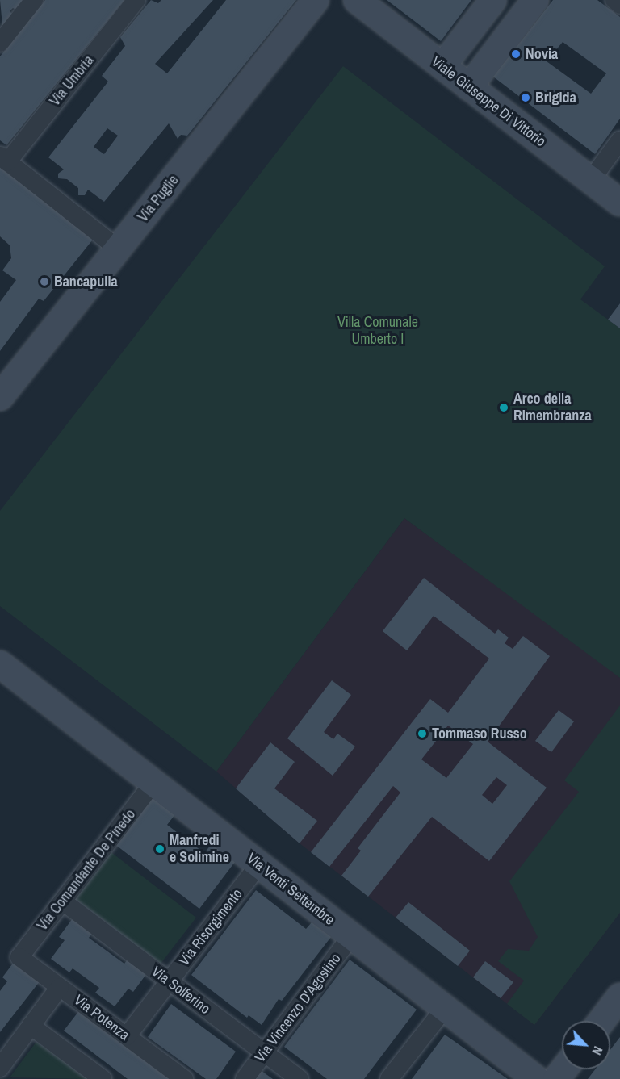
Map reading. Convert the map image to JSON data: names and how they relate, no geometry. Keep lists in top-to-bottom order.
{
  "streets": {
    "street": [
      "Via Umbria",
      "Viale Giuseppe Di Vittorio",
      "Via Puglie",
      "Via Comandante De Pinedo",
      "Via Venti Settembre",
      "Via Risorgimento",
      "Via Solferino",
      "Via Vincenzo D'Agostino",
      "Via Potenza"
    ]
  },
  "crossings": [
    ["Via Comandante De Pinedo", "Via Venti Settembre"],
    ["Via Comandante De Pinedo", "Via Solferino"],
    ["Via Comandante De Pinedo", "Via Potenza"],
    ["Via Venti Settembre", "Via Risorgimento"],
    ["Via Venti Settembre", "Via Vincenzo D'Agostino"],
    ["Via Risorgimento", "Via Solferino"],
    ["Via Risorgimento", "Via Potenza"],
    ["Via Solferino", "Via Vincenzo D'Agostino"]
  ],
  "parks": ["Villa Comunale Umberto I"],
  "places": [
    "Novia",
    "Brigida",
    "Bancapulia",
    "Arco della Rimembranza",
    "Tommaso Russo",
    "Manfredi e Solimine"
  ],
  "north": "bottom right"
}
